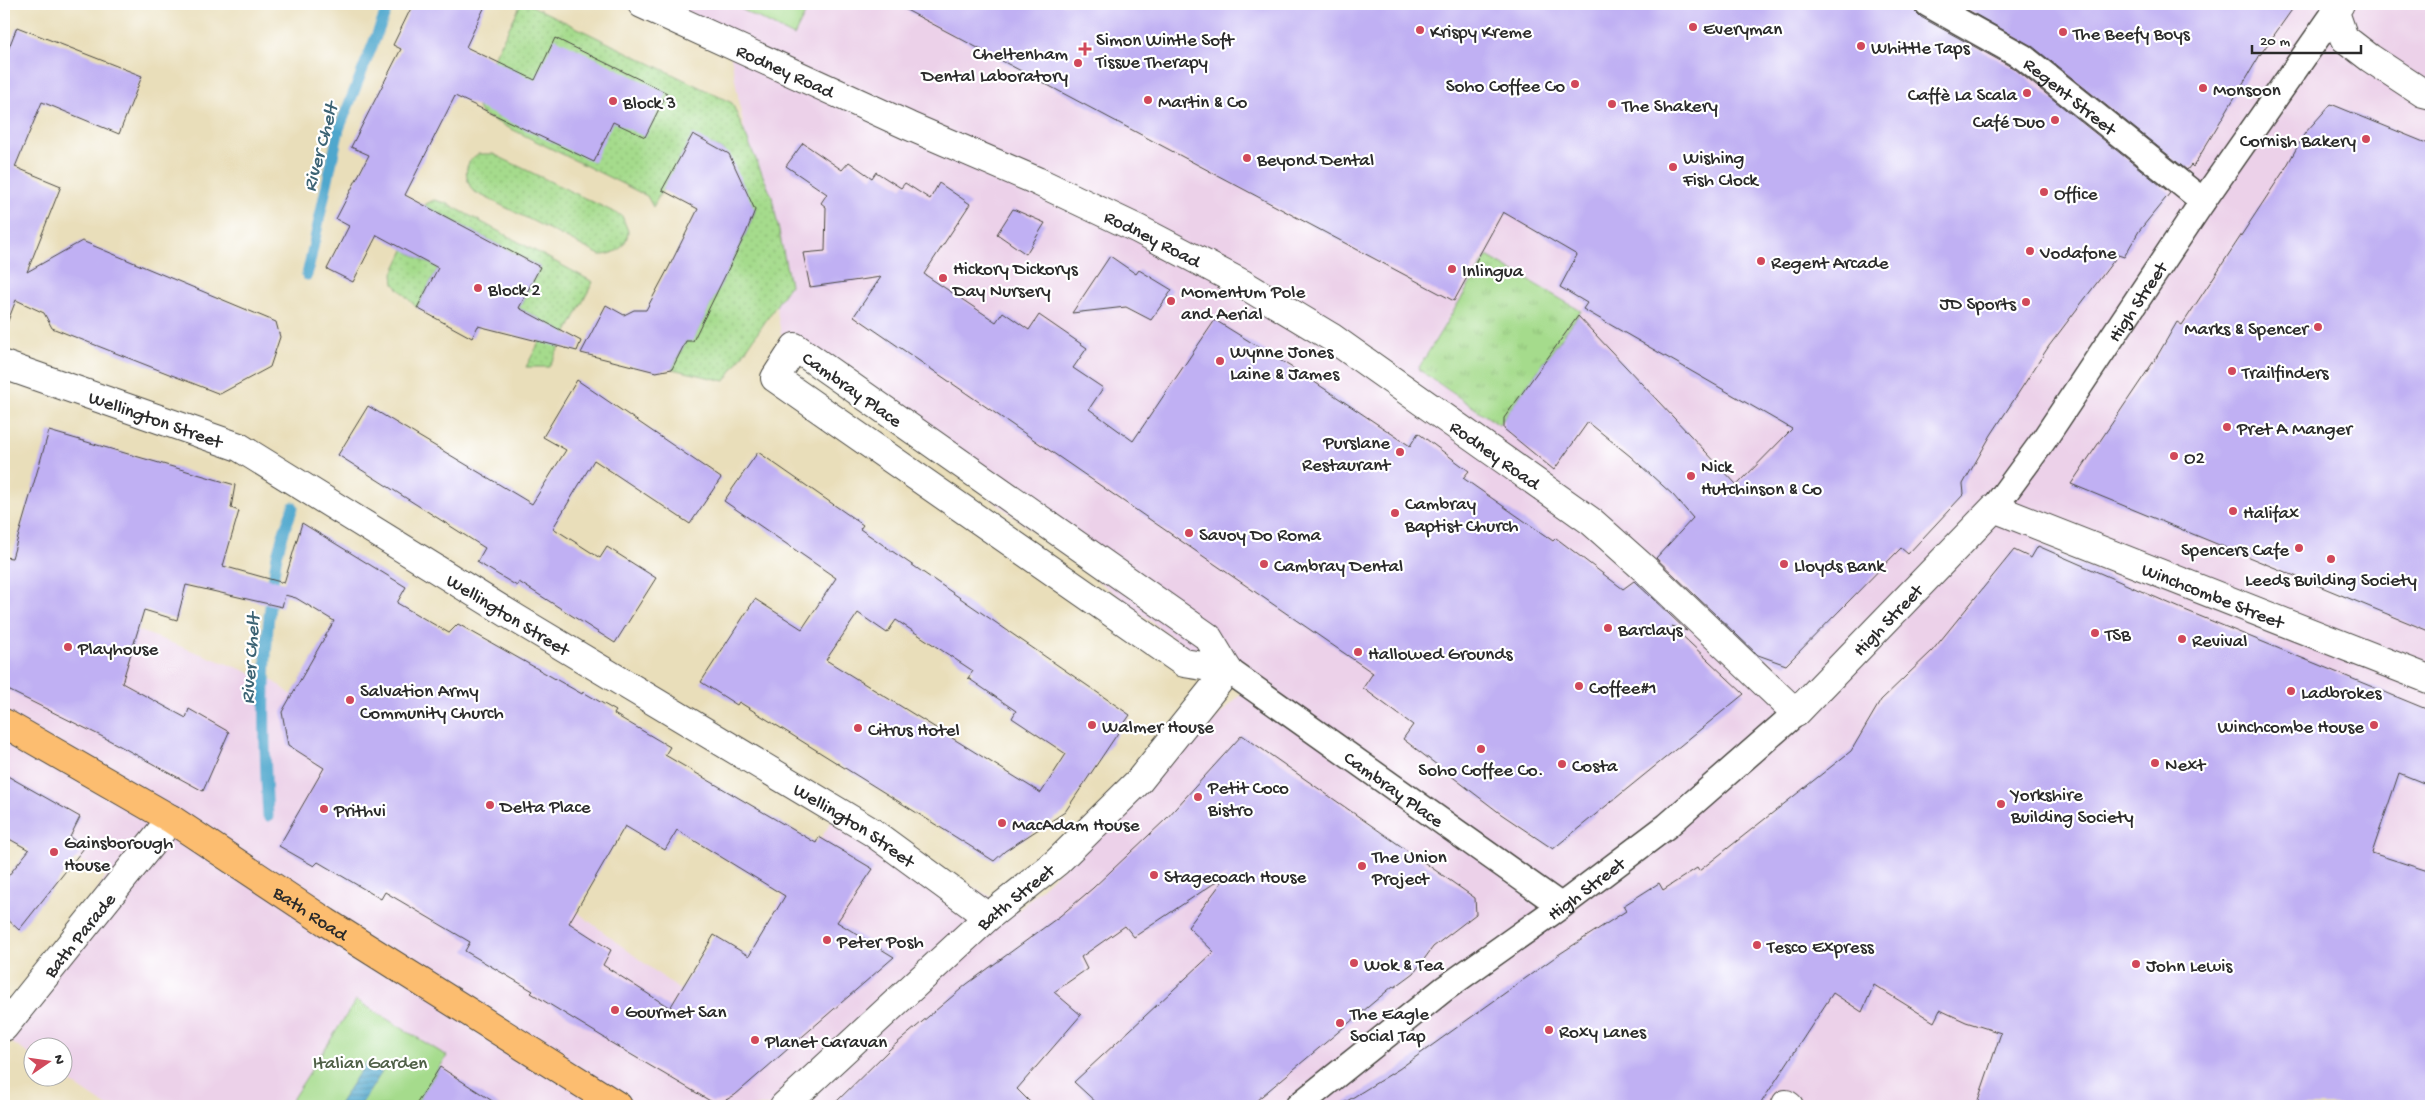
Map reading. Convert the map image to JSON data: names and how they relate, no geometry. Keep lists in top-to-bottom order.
{
  "streets": {
    "main road": ["Bath Road"],
    "street": [
      "Rodney Road",
      "Regent Street",
      "High Street",
      "Cambray Place",
      "Wellington Street",
      "Winchcombe Street",
      "Bath Street",
      "Bath Parade"
    ]
  },
  "crossings": [
    ["Rodney Road", "High Street"],
    ["Regent Street", "High Street"],
    ["High Street", "Cambray Place"],
    ["High Street", "Winchcombe Street"],
    ["Cambray Place", "Bath Street"],
    ["Wellington Street", "Bath Street"],
    ["Bath Road", "Bath Parade"]
  ],
  "water": ["River Chelt"],
  "parks": ["Italian Garden"],
  "places": {
    "other": [
      "Everyman",
      "Krispy Kreme",
      "The Beefy Boys",
      "Whittle Taps",
      "Cheltenham Dental Laboratory",
      "Soho Coffee Co",
      "Monsoon",
      "Caffè La Scala",
      "Martin & Co",
      "Block 3",
      "The Shakery",
      "Café Duo",
      "Cornish Bakery",
      "Beyond Dental",
      "Wishing Fish Clock",
      "Office",
      "Vodafone",
      "Regent Arcade",
      "Inlingua",
      "Hickory Dickorys Day Nursery",
      "Block 2",
      "Momentum Pole and Aerial",
      "JD Sports",
      "Marks & Spencer",
      "Wynne Jones Laine & James",
      "Trailfinders",
      "Pret A Manger",
      "Purslane Restaurant",
      "O2",
      "Nick Hutchinson & Co",
      "Halifax",
      "Cambray Baptist Church",
      "Savoy Do Roma",
      "Spencers Cafe",
      "Leeds Building Society",
      "Cambray Dental",
      "Lloyds Bank",
      "Barclays",
      "TSB",
      "Revival",
      "Playhouse",
      "Hallowed Grounds",
      "Coffee#1",
      "Ladbrokes",
      "Salvation Army Community Church",
      "Walmer House",
      "Winchcombe House",
      "Citrus Hotel",
      "Soho Coffee Co.",
      "Next",
      "Costa",
      "Petit Coco Bistro",
      "Yorkshire Building Society",
      "Delta Place",
      "Prithvi",
      "MacAdam House",
      "Gainsborough House",
      "The Union Project",
      "Stagecoach House",
      "Peter Posh",
      "Tesco Express",
      "Wok & Tea",
      "John Lewis",
      "Gourmet San",
      "The Eagle Social Tap",
      "Roxy Lanes",
      "Planet Caravan"
    ],
    "health": ["Simon Wintle Soft Tissue Therapy"]
  },
  "scale_bar": "20 m",
  "north": "right"
}
